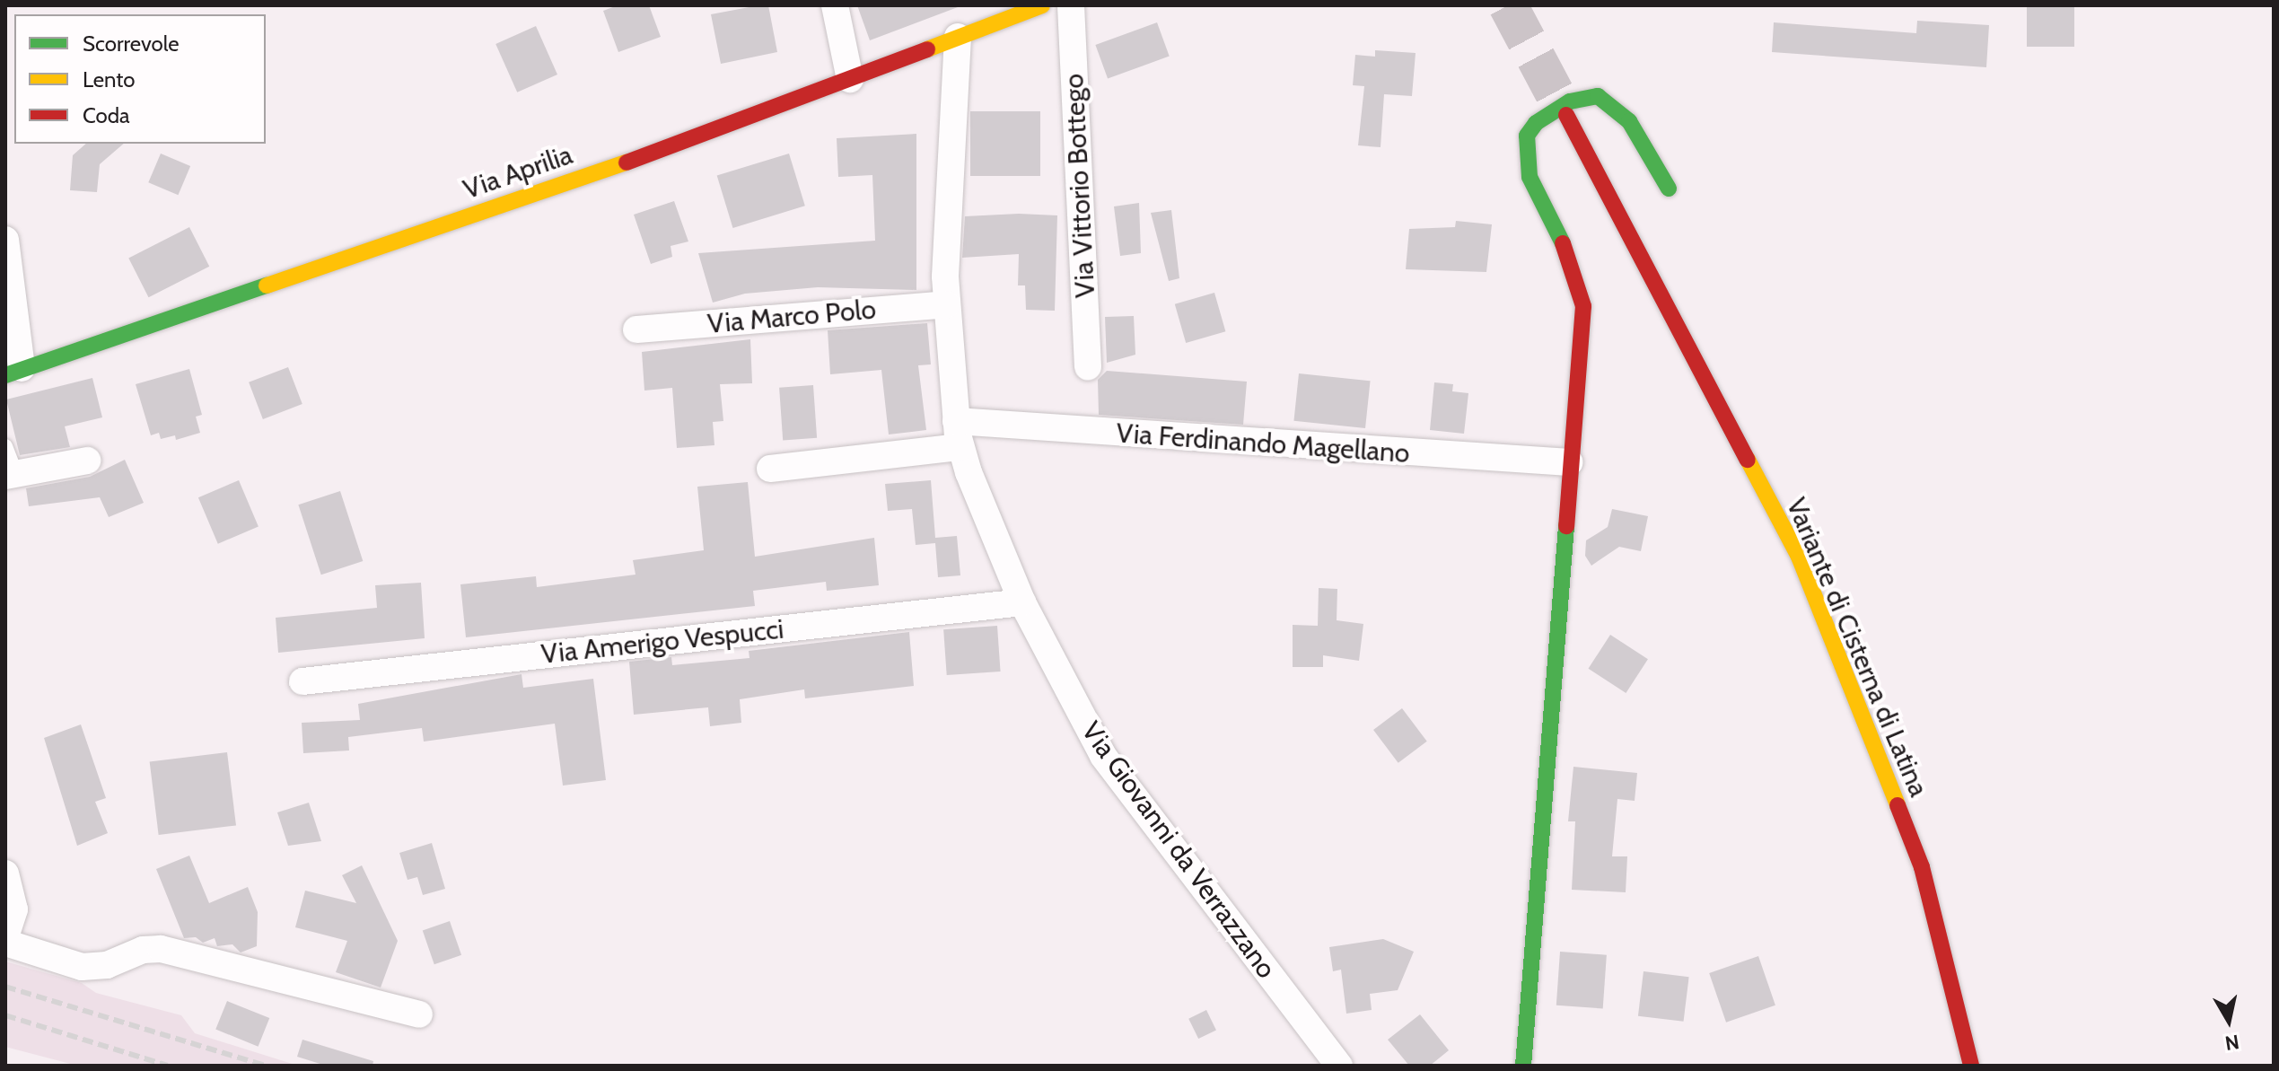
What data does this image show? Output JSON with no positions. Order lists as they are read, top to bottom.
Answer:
{
  "streets": {
    "street": [
      "Via Aprilia",
      "Via Vittorio Bottego",
      "Via Marco Polo",
      "Via Ferdinando Magellano",
      "Via Amerigo Vespucci",
      "Variante di Cisterna di Latina",
      "Via Giovanni da Verrazzano"
    ]
  },
  "crossings": [
    ["Via Aprilia", "Via Giovanni da Verrazzano"],
    ["Via Marco Polo", "Via Giovanni da Verrazzano"],
    ["Via Ferdinando Magellano", "Via Giovanni da Verrazzano"],
    ["Via Amerigo Vespucci", "Via Giovanni da Verrazzano"]
  ],
  "legend": ["Scorrevole", "Lento", "Coda"],
  "north": "bottom"
}
